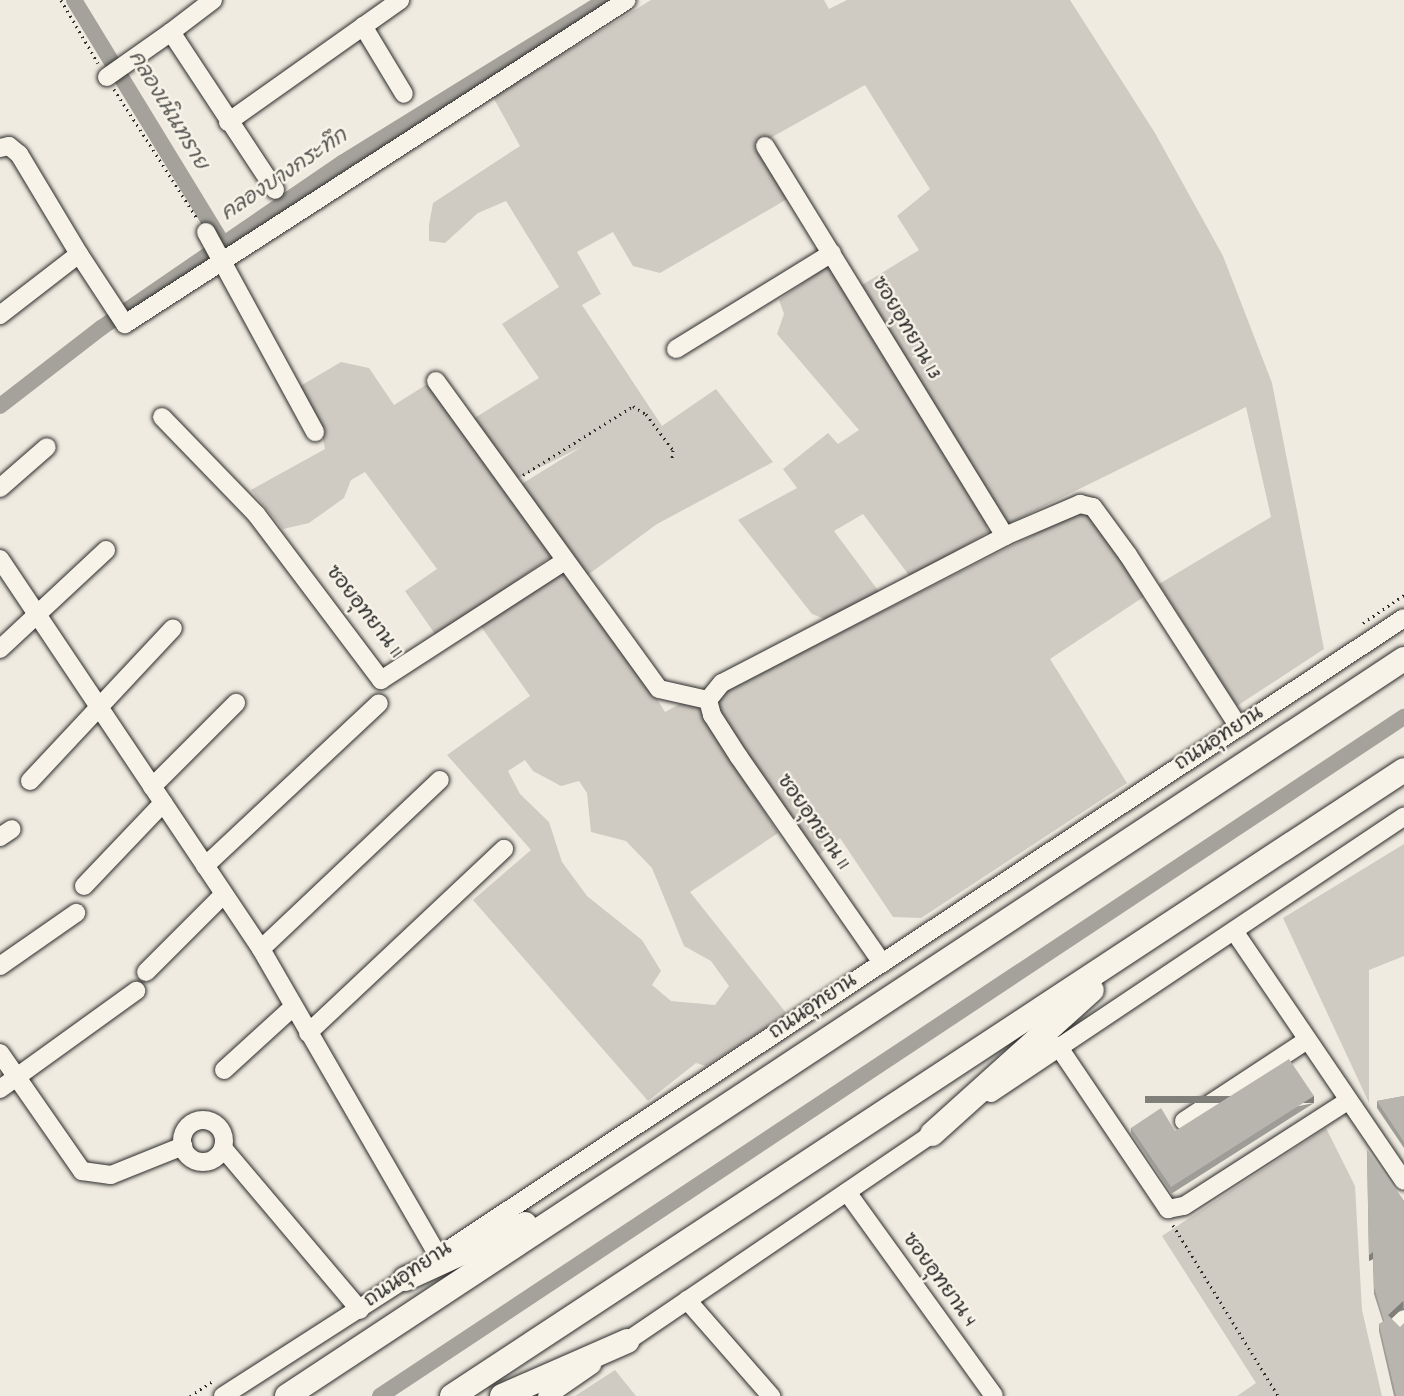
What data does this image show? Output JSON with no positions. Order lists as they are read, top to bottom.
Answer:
{
  "streets": {
    "main road": ["ถนนอุทยาน"],
    "street": ["ซอยอุทยาน 13", "ซอยอุทยาน 11", "ซอยอุทยาน 4"]
  },
  "crossings": [
    ["ซอยอุทยาน 11", "ถนนอุทยาน"]
  ],
  "water": ["คลองเนินทราย", "คลองบางกระทึก"]
}
